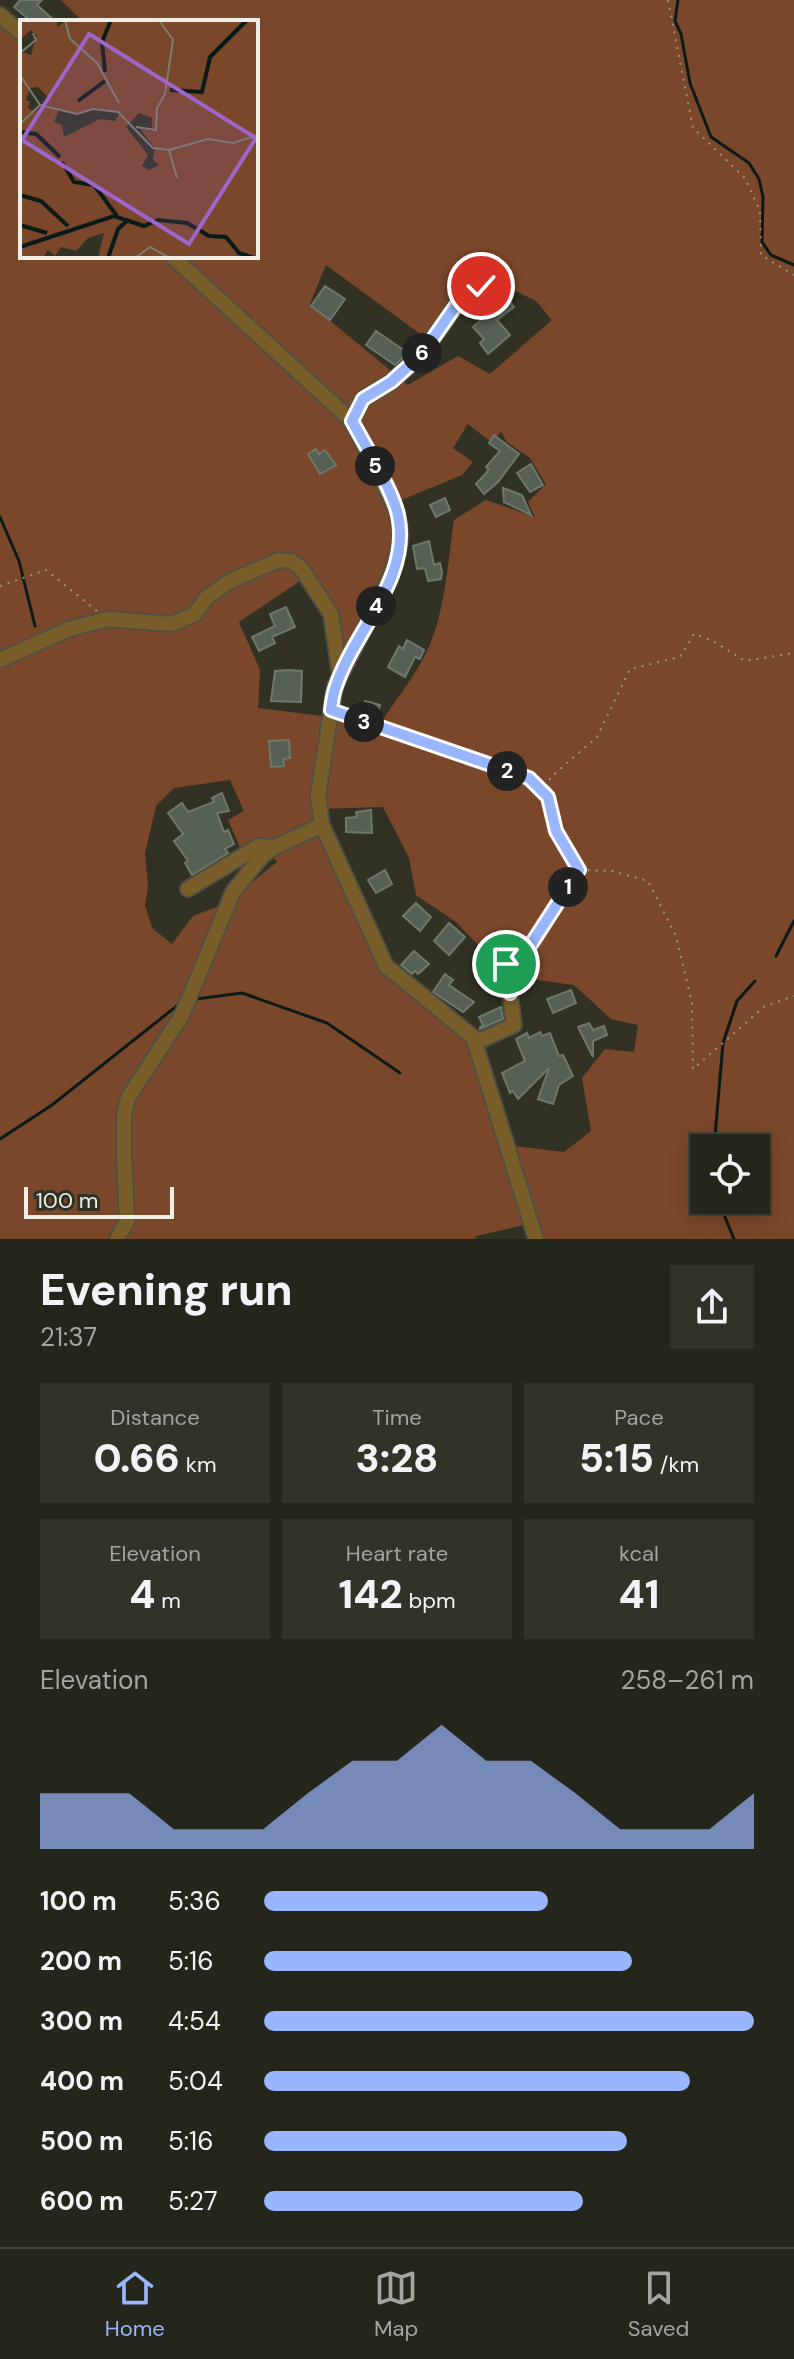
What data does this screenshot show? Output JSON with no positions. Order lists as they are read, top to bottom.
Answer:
{
  "scale_bar": "100 m",
  "page": {
    "pins": [
      "6",
      "5",
      "4",
      "3",
      "2",
      "1"
    ],
    "scale": "100 m",
    "heading": ["Evening run", "21:37"],
    "stats": [
      ["Distance", "0.66 km"],
      ["Time", "3:28"],
      ["Pace", "5:15 /km"],
      ["Elevation", "4 m"],
      ["Heart rate", "142 bpm"],
      ["kcal", "41"]
    ],
    "chart": ["Elevation", "258–261 m"],
    "list": [
      {
        "name": "100 m",
        "note": "5:36"
      },
      {
        "name": "200 m",
        "note": "5:16"
      },
      {
        "name": "300 m",
        "note": "4:54"
      },
      {
        "name": "400 m",
        "note": "5:04"
      },
      {
        "name": "500 m",
        "note": "5:16"
      },
      {
        "name": "600 m",
        "note": "5:27"
      }
    ],
    "tabs": ["Home", "Map", "Saved"]
  }
}
